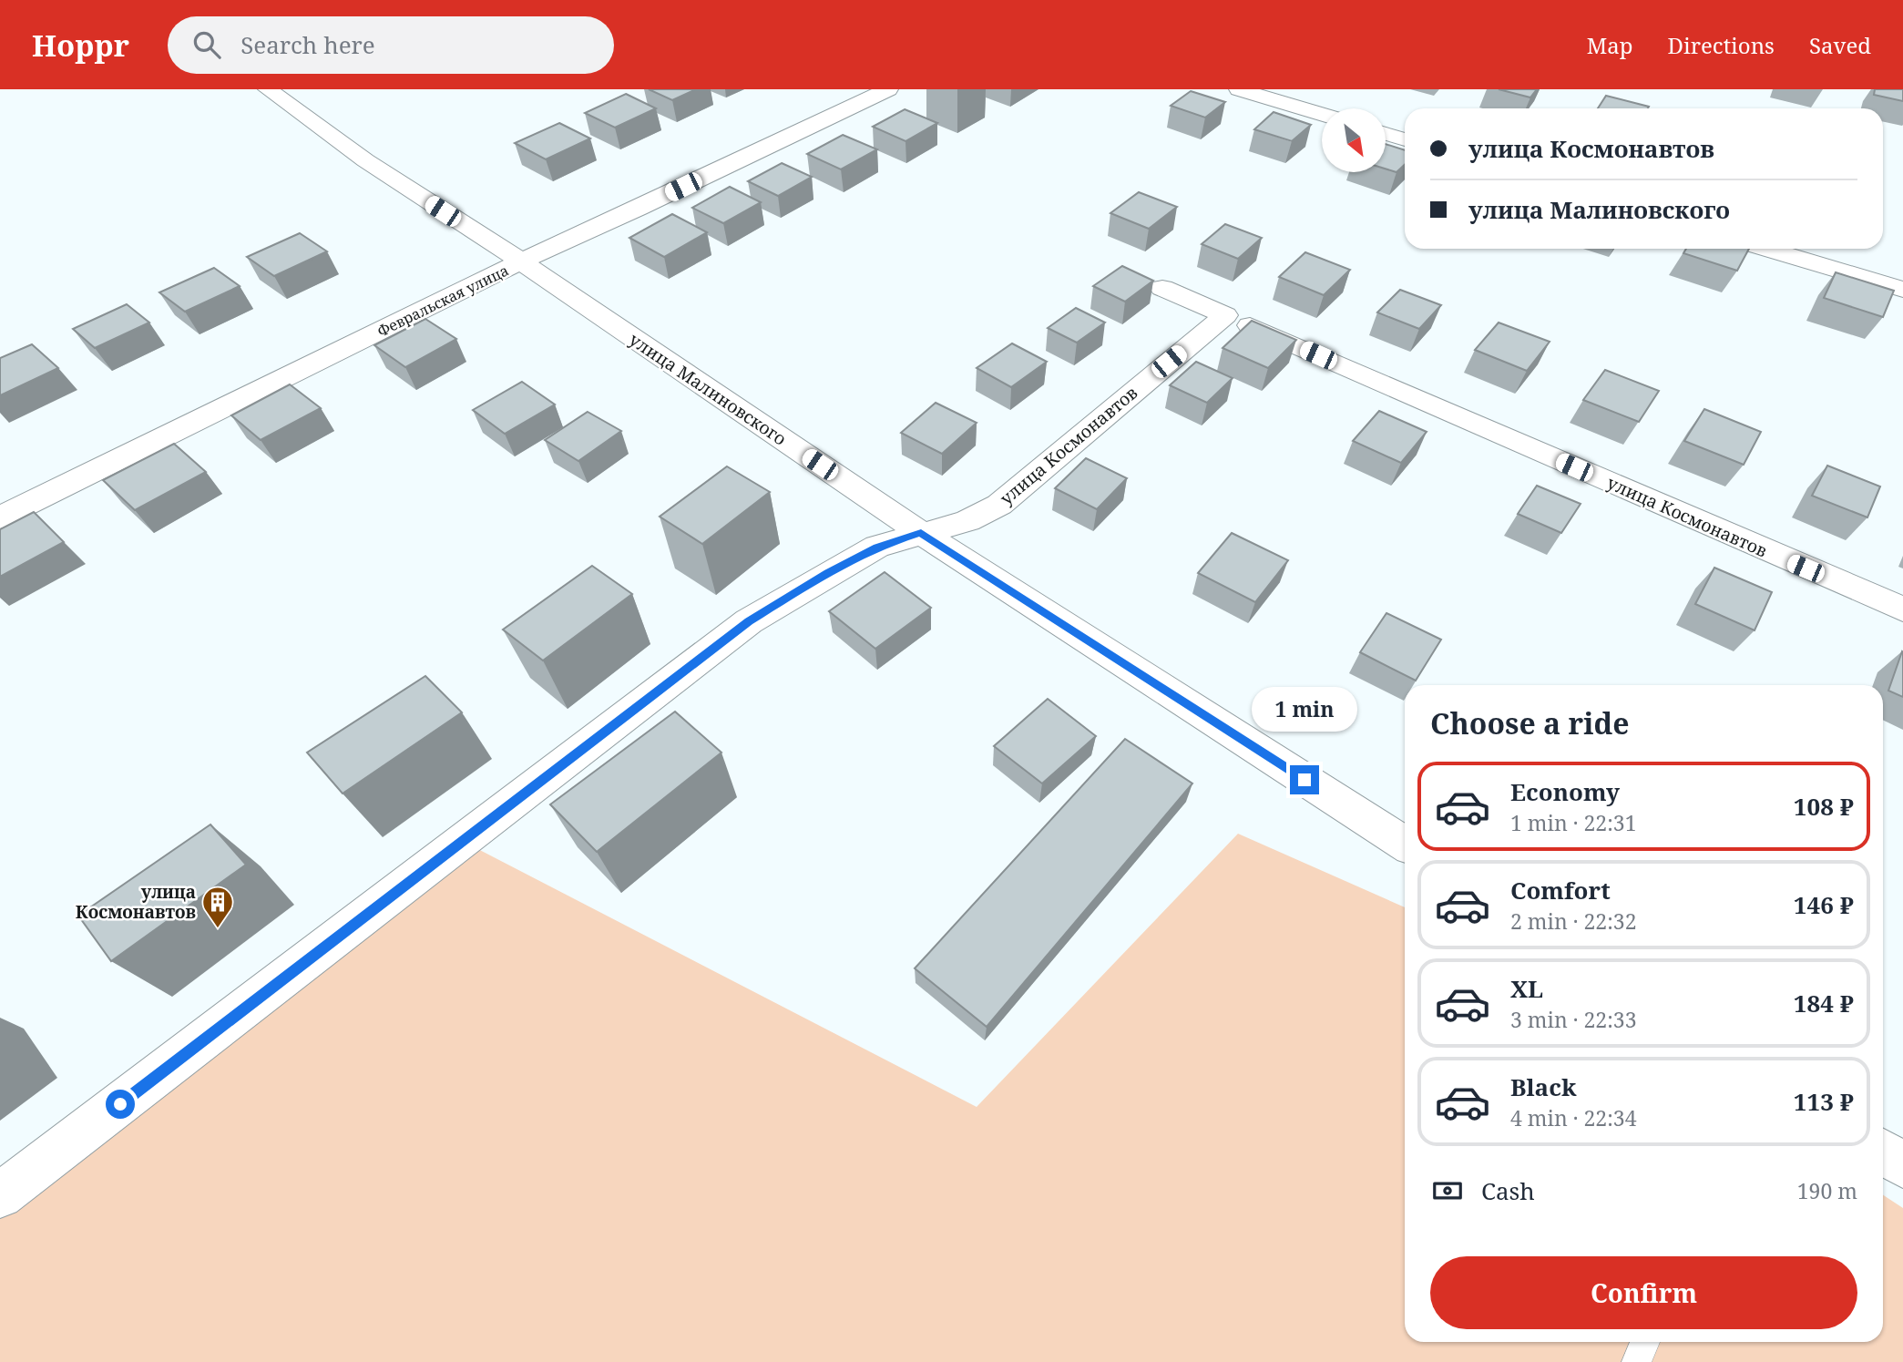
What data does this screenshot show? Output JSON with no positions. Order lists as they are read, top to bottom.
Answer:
{
  "streets": {
    "street": ["Февральская улица", "улица Малиновского", "улица Космонавтов"]
  },
  "crossings": [
    ["Февральская улица", "улица Малиновского"],
    ["улица Малиновского", "улица Космонавтов"]
  ],
  "places": {
    "building": ["улица Космонавтов"]
  },
  "north": "bottom right",
  "page": {
    "header": "Hoppr",
    "search": "Search here",
    "nav": ["Map", "Directions", "Saved"],
    "banner": ["улица Космонавтов", "улица Малиновского"],
    "heading": "Choose a ride",
    "bubble": "1 min",
    "list": [
      {
        "name": "Economy",
        "note": "1 min · 22:31",
        "value": "108 ₽"
      },
      {
        "name": "Comfort",
        "note": "2 min · 22:32",
        "value": "146 ₽"
      },
      {
        "name": "XL",
        "note": "3 min · 22:33",
        "value": "184 ₽"
      },
      {
        "name": "Black",
        "note": "4 min · 22:34",
        "value": "113 ₽"
      }
    ],
    "pay": ["Cash", "190 m"],
    "buttons": "Confirm"
  }
}
